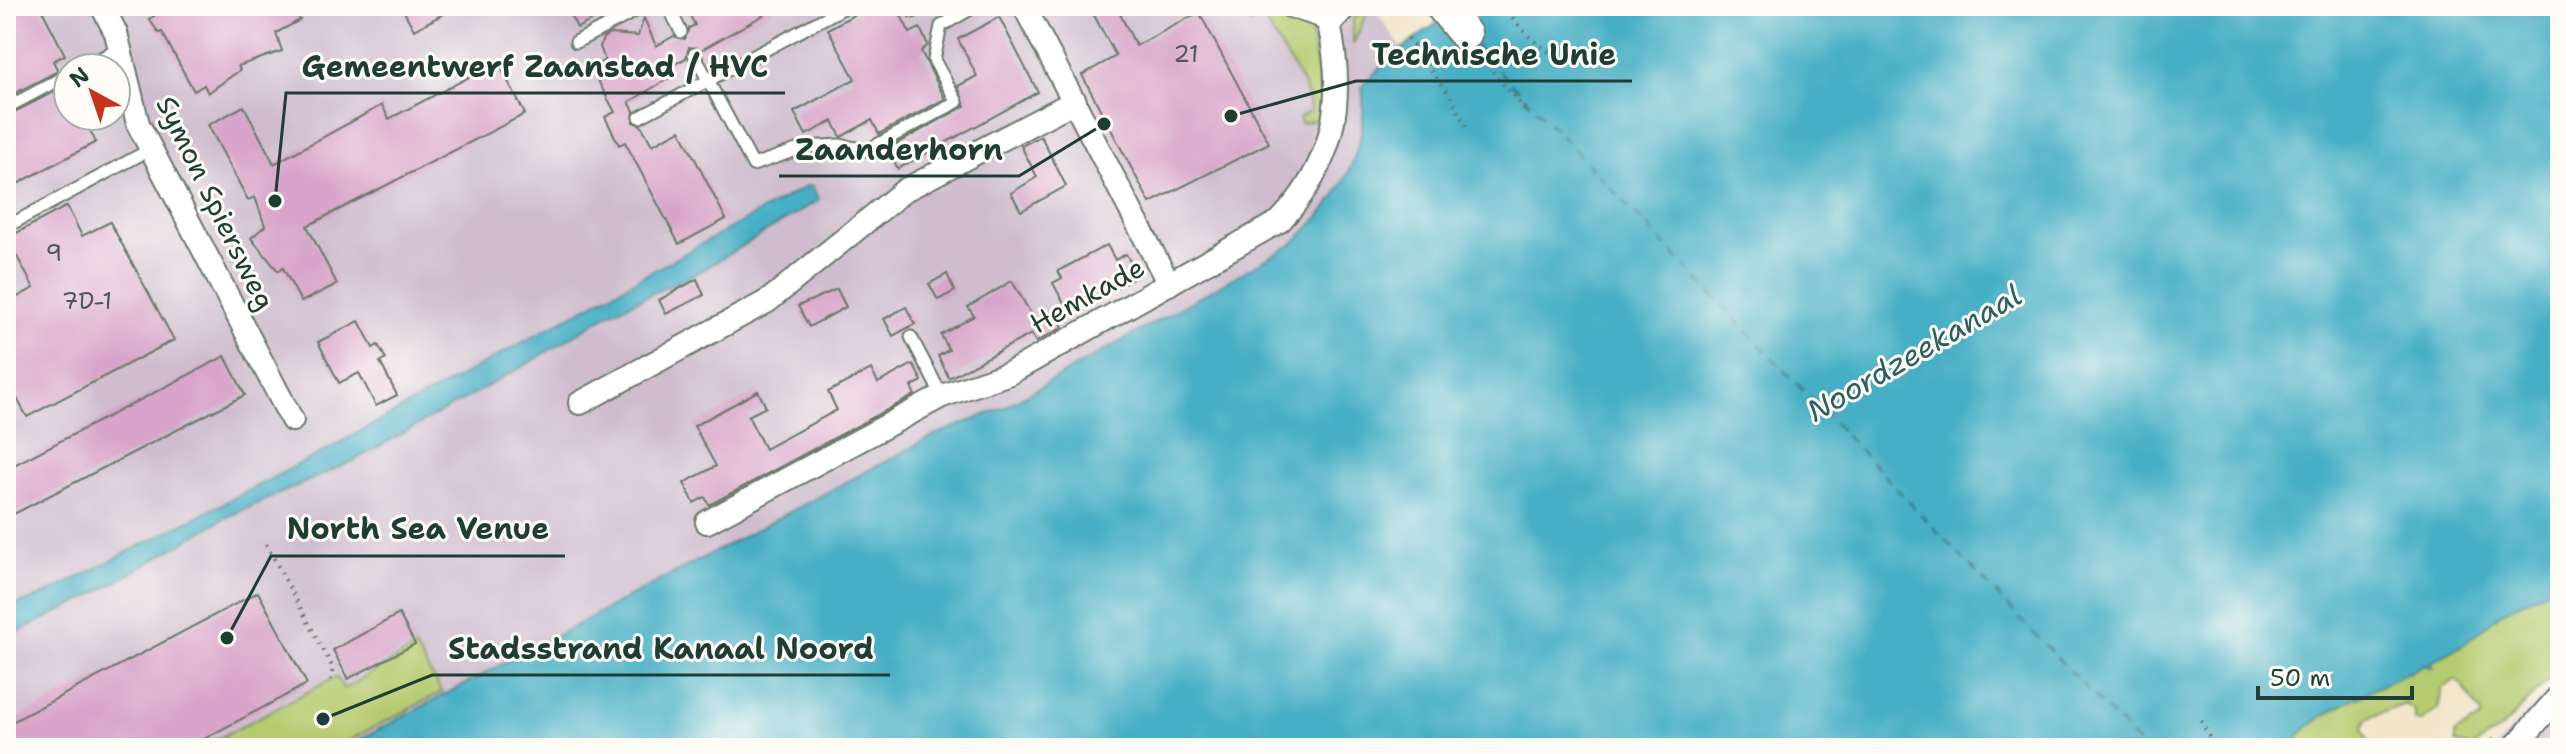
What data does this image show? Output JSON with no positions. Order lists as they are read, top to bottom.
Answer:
{
  "streets": {
    "street": ["Symon Spiersweg", "Hemkade"]
  },
  "water": ["Noordzeekanaal"],
  "places": [
    "Technische Unie",
    "Zaanderhorn",
    "Gemeentwerf Zaanstad / HVC",
    "North Sea Venue",
    "Stadsstrand Kanaal Noord"
  ],
  "house_numbers": ["21", "9", "7D-1"],
  "scale_bar": "50 m",
  "north": "top left"
}
